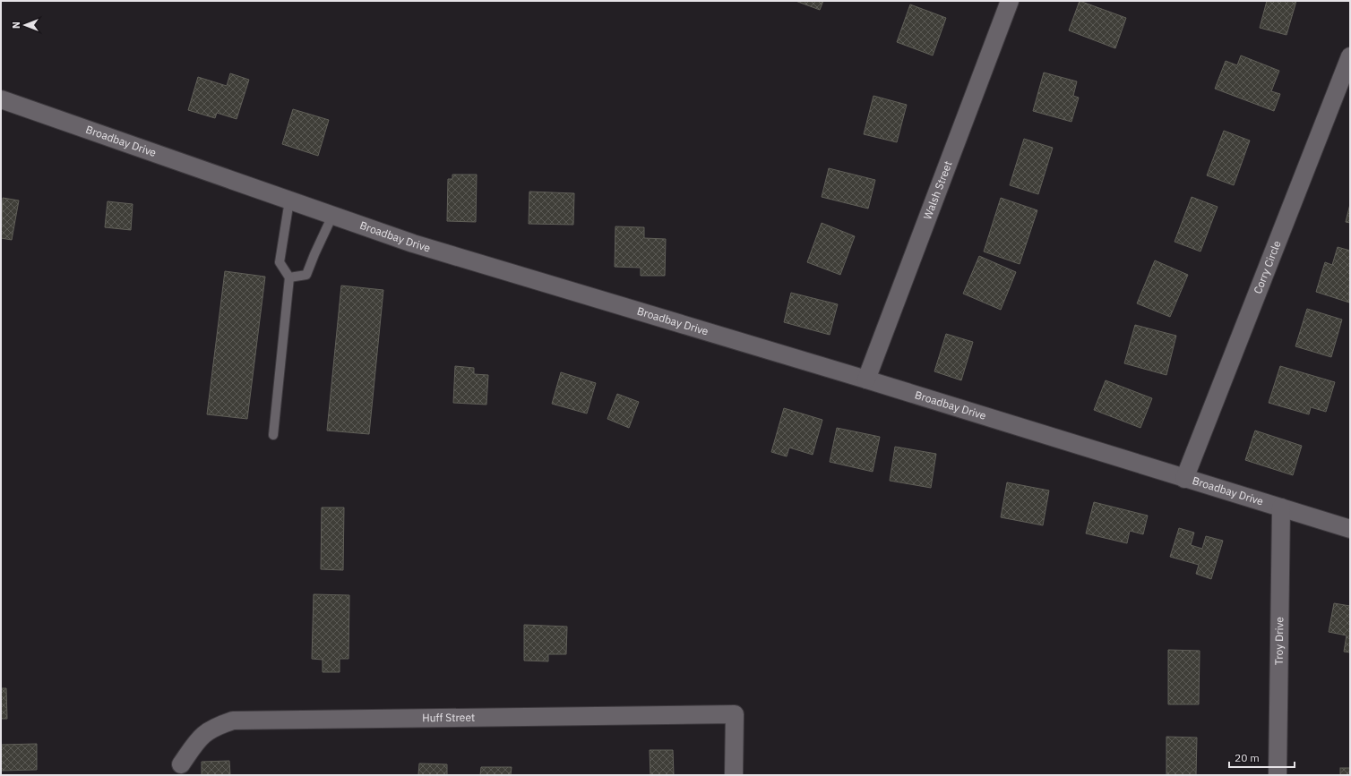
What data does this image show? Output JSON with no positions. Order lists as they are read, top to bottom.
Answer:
{
  "streets": {
    "street": [
      "Broadbay Drive",
      "Walsh Street",
      "Corry Circle",
      "Troy Drive",
      "Huff Street"
    ]
  },
  "crossings": [
    ["Broadbay Drive", "Walsh Street"],
    ["Broadbay Drive", "Corry Circle"],
    ["Broadbay Drive", "Troy Drive"]
  ],
  "scale_bar": "20 m",
  "north": "left"
}
